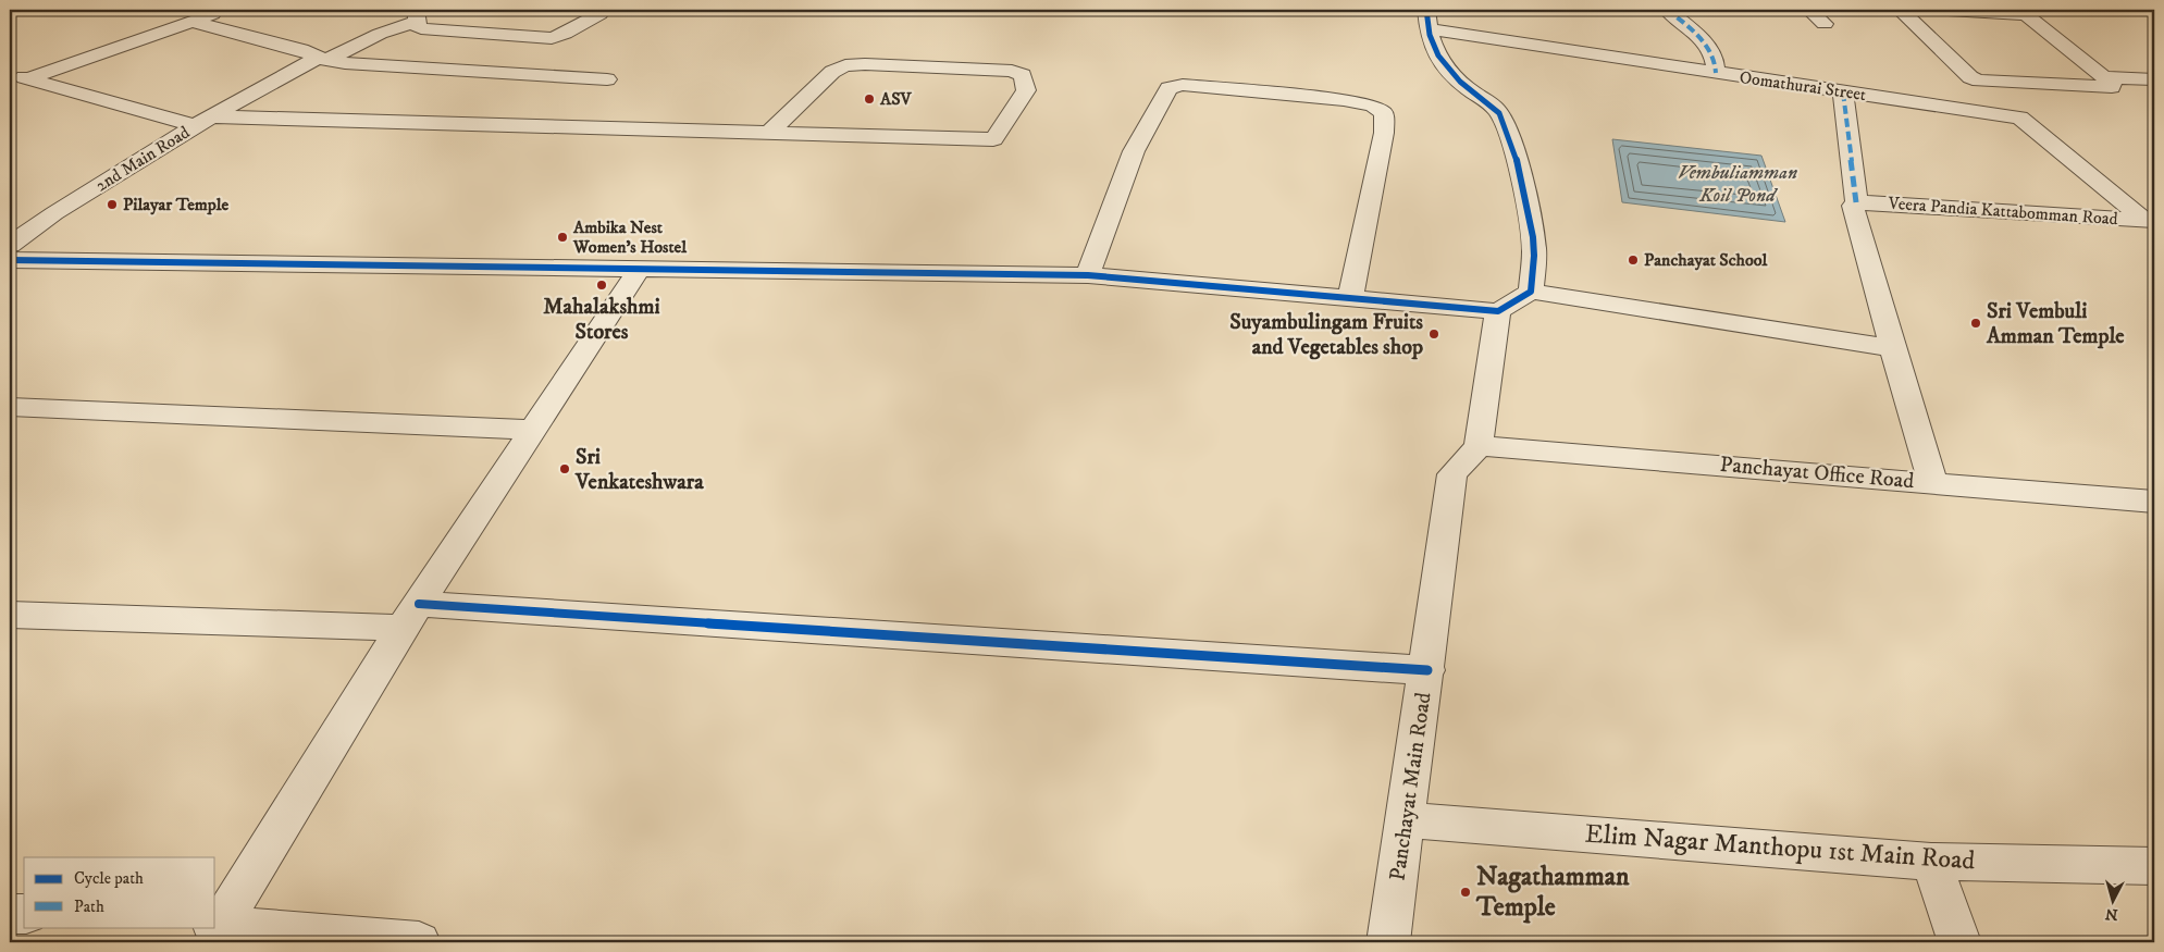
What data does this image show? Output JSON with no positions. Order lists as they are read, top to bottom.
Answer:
{
  "streets": {
    "street": [
      "Oomathurai Street",
      "2nd Main Road",
      "Veera Pandia Kattabomman Road",
      "Panchayat Office Road",
      "Panchayat Main Road",
      "Elim Nagar Manthopu 1st Main Road"
    ]
  },
  "crossings": [
    ["Oomathurai Street", "Veera Pandia Kattabomman Road"],
    ["Panchayat Office Road", "Panchayat Main Road"],
    ["Panchayat Main Road", "Elim Nagar Manthopu 1st Main Road"]
  ],
  "water": ["Vembuliamman Koil Pond"],
  "places": [
    "ASV",
    "Pilayar Temple",
    "Ambika Nest Women's Hostel",
    "Panchayat School",
    "Mahalakshmi Stores",
    "Sri Vembuli Amman Temple",
    "Suyambulingam Fruits and Vegetables shop",
    "Sri Venkateshwara",
    "Nagathamman Temple"
  ],
  "legend": ["Cycle path", "Path"],
  "north": "bottom"
}
